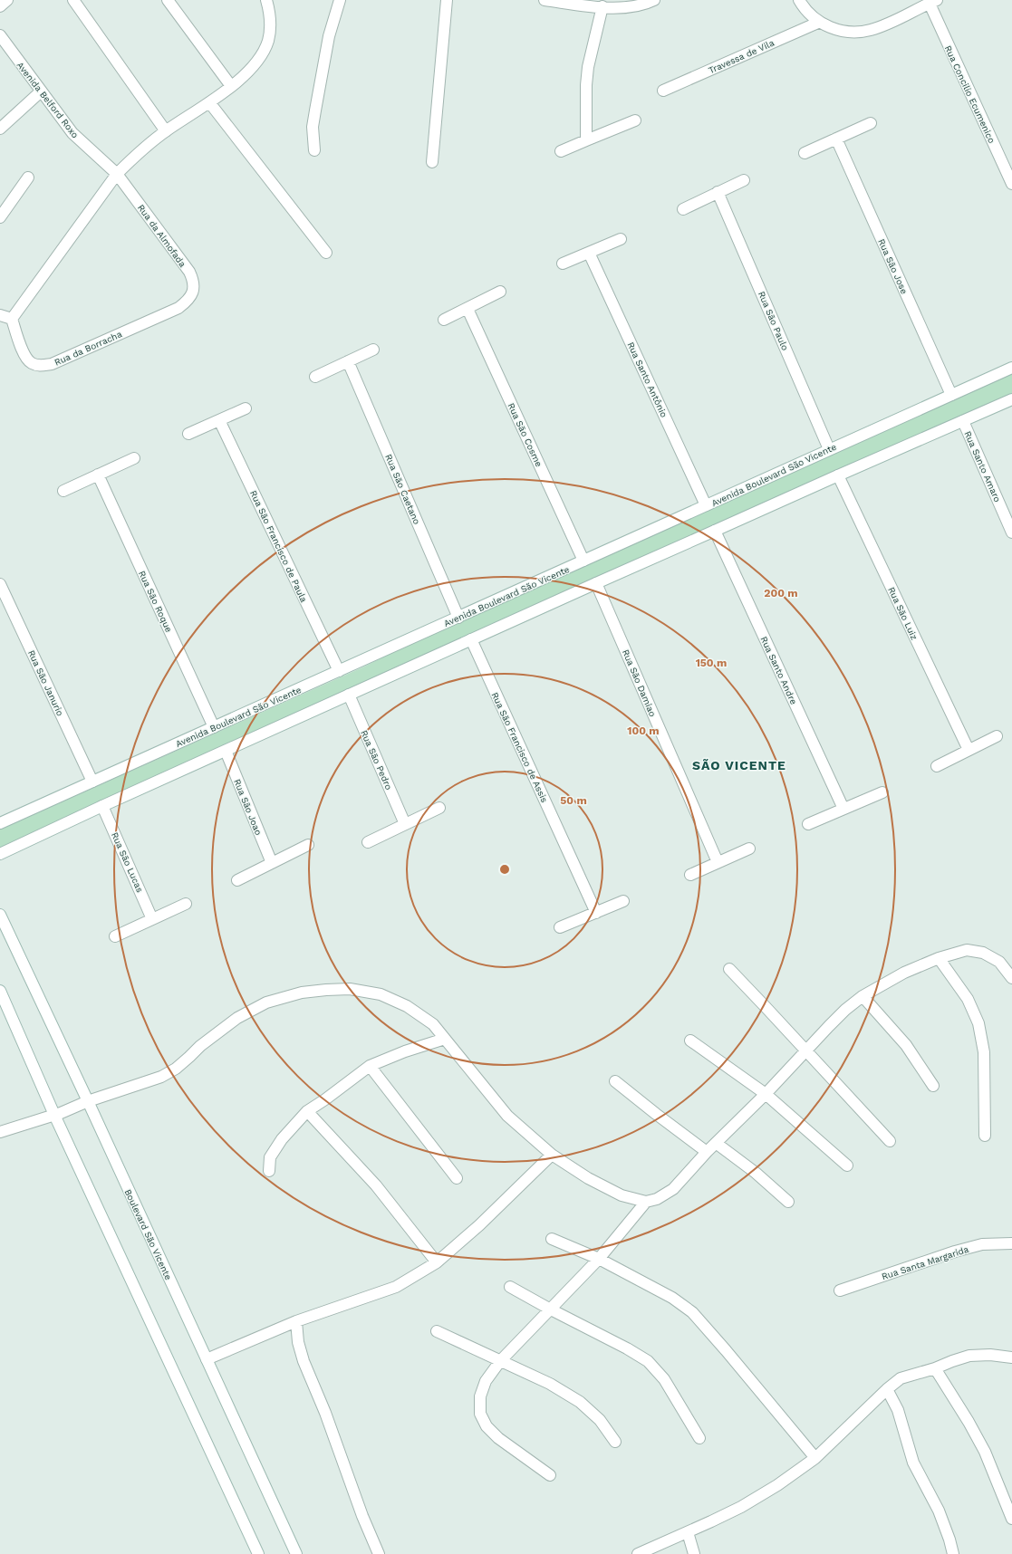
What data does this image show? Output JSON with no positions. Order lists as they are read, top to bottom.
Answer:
{
  "streets": {
    "street": [
      "Travessa de Vila",
      "Rua Concilio Ecumenico",
      "Avenida Belford Roxo",
      "Rua da Almofada",
      "Rua Sāo Jose",
      "Rua Sāo Paulo",
      "Rua da Borracha",
      "Rua Santo Antônio",
      "Rua Sāo Cosme",
      "Rua Santo Amaro",
      "Avenida Boulevard São Vicente",
      "Rua Sāo Caetano",
      "Rua Sāo Francisco de Paula",
      "Rua Sāo Roque",
      "Rua Sāo Luiz",
      "Rua Santo Andre",
      "Rua Sāo Janurio",
      "Rua Sāo Damiao",
      "Rua Sāo Francisco de Assis",
      "Rua Sāo Pedro",
      "Rua Sāo Joao",
      "Rua Sāo Lucas",
      "Boulevard São Vicente",
      "Rua Santa Margarida"
    ]
  },
  "crossings": [
    ["Avenida Belford Roxo", "Rua da Almofada"],
    ["Rua da Almofada", "Rua da Borracha"],
    ["Rua Sāo Jose", "Avenida Boulevard São Vicente"],
    ["Rua Sāo Paulo", "Avenida Boulevard São Vicente"],
    ["Rua Santo Antônio", "Avenida Boulevard São Vicente"],
    ["Rua Sāo Cosme", "Avenida Boulevard São Vicente"],
    ["Avenida Boulevard São Vicente", "Rua Sāo Caetano"],
    ["Avenida Boulevard São Vicente", "Rua Sāo Francisco de Paula"],
    ["Avenida Boulevard São Vicente", "Rua Sāo Roque"],
    ["Avenida Boulevard São Vicente", "Rua Sāo Janurio"]
  ],
  "districts": ["SÃO VICENTE"],
  "rings": [
    "200 m",
    "150 m",
    "100 m",
    "50 m"
  ]
}
